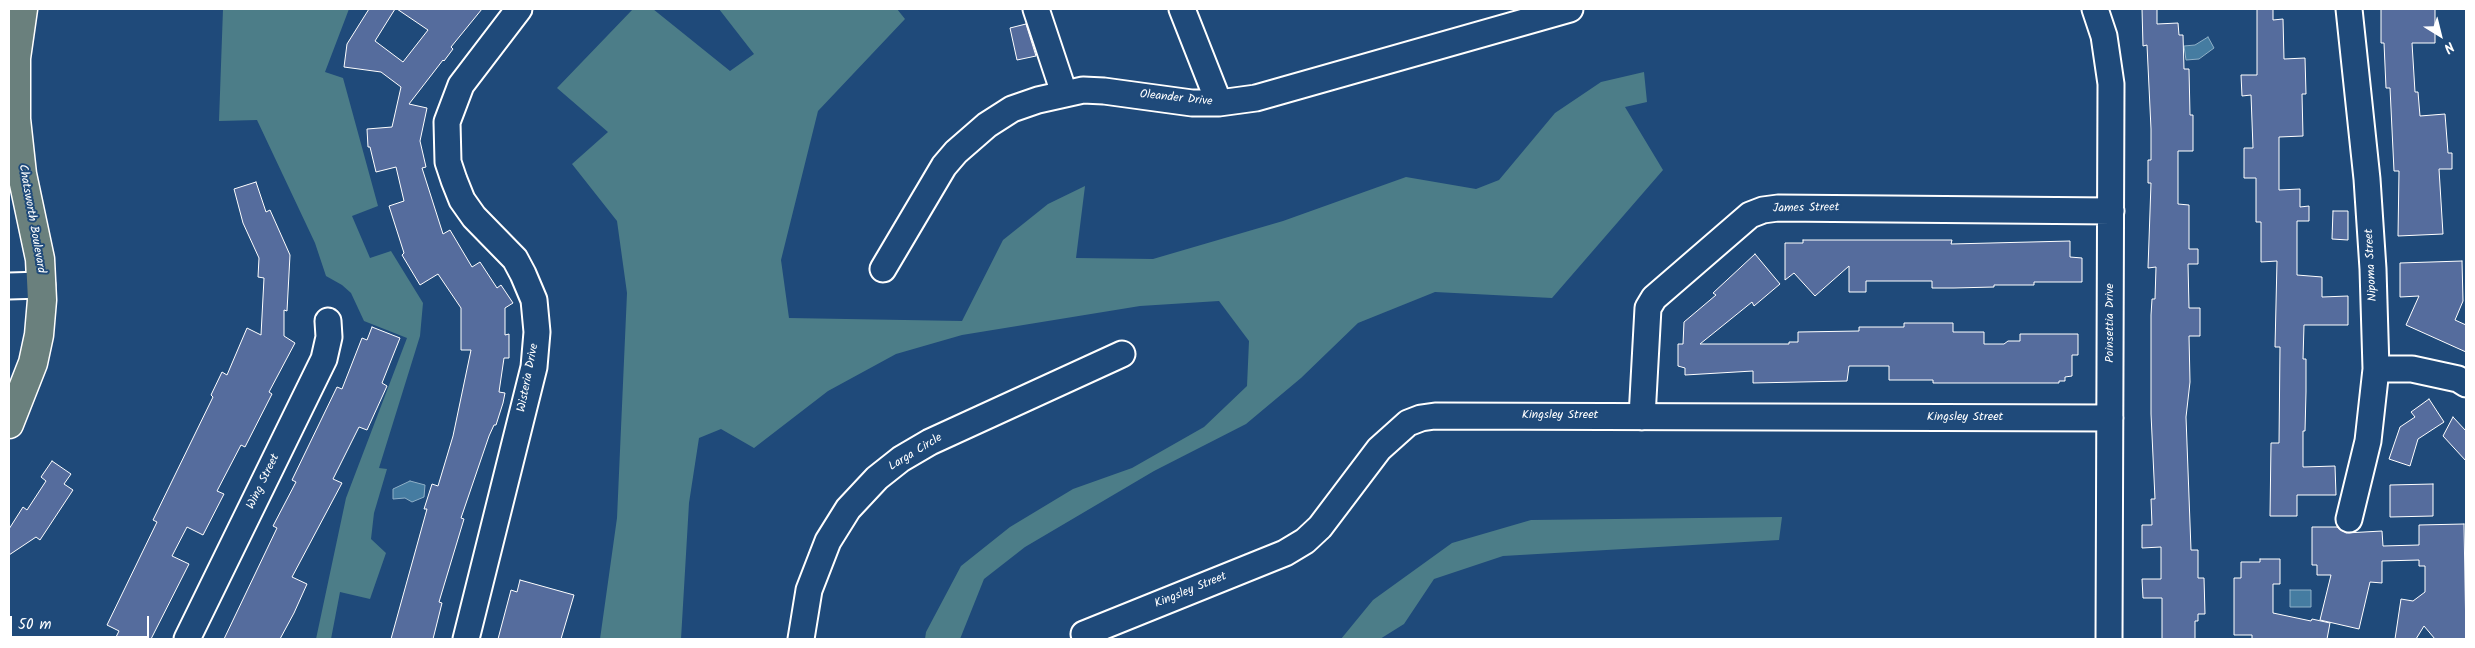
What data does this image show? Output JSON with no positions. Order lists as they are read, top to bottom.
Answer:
{
  "streets": {
    "main road": ["Chatsworth Boulevard"],
    "street": [
      "Oleander Drive",
      "James Street",
      "Nipoma Street",
      "Poinsettia Drive",
      "Wisteria Drive",
      "Kingsley Street",
      "Larga Circle",
      "Wing Street"
    ]
  },
  "crossings": [
    ["James Street", "Poinsettia Drive"],
    ["James Street", "Kingsley Street"],
    ["Poinsettia Drive", "Kingsley Street"]
  ],
  "scale_bar": "50 m",
  "north": "bottom right"
}
